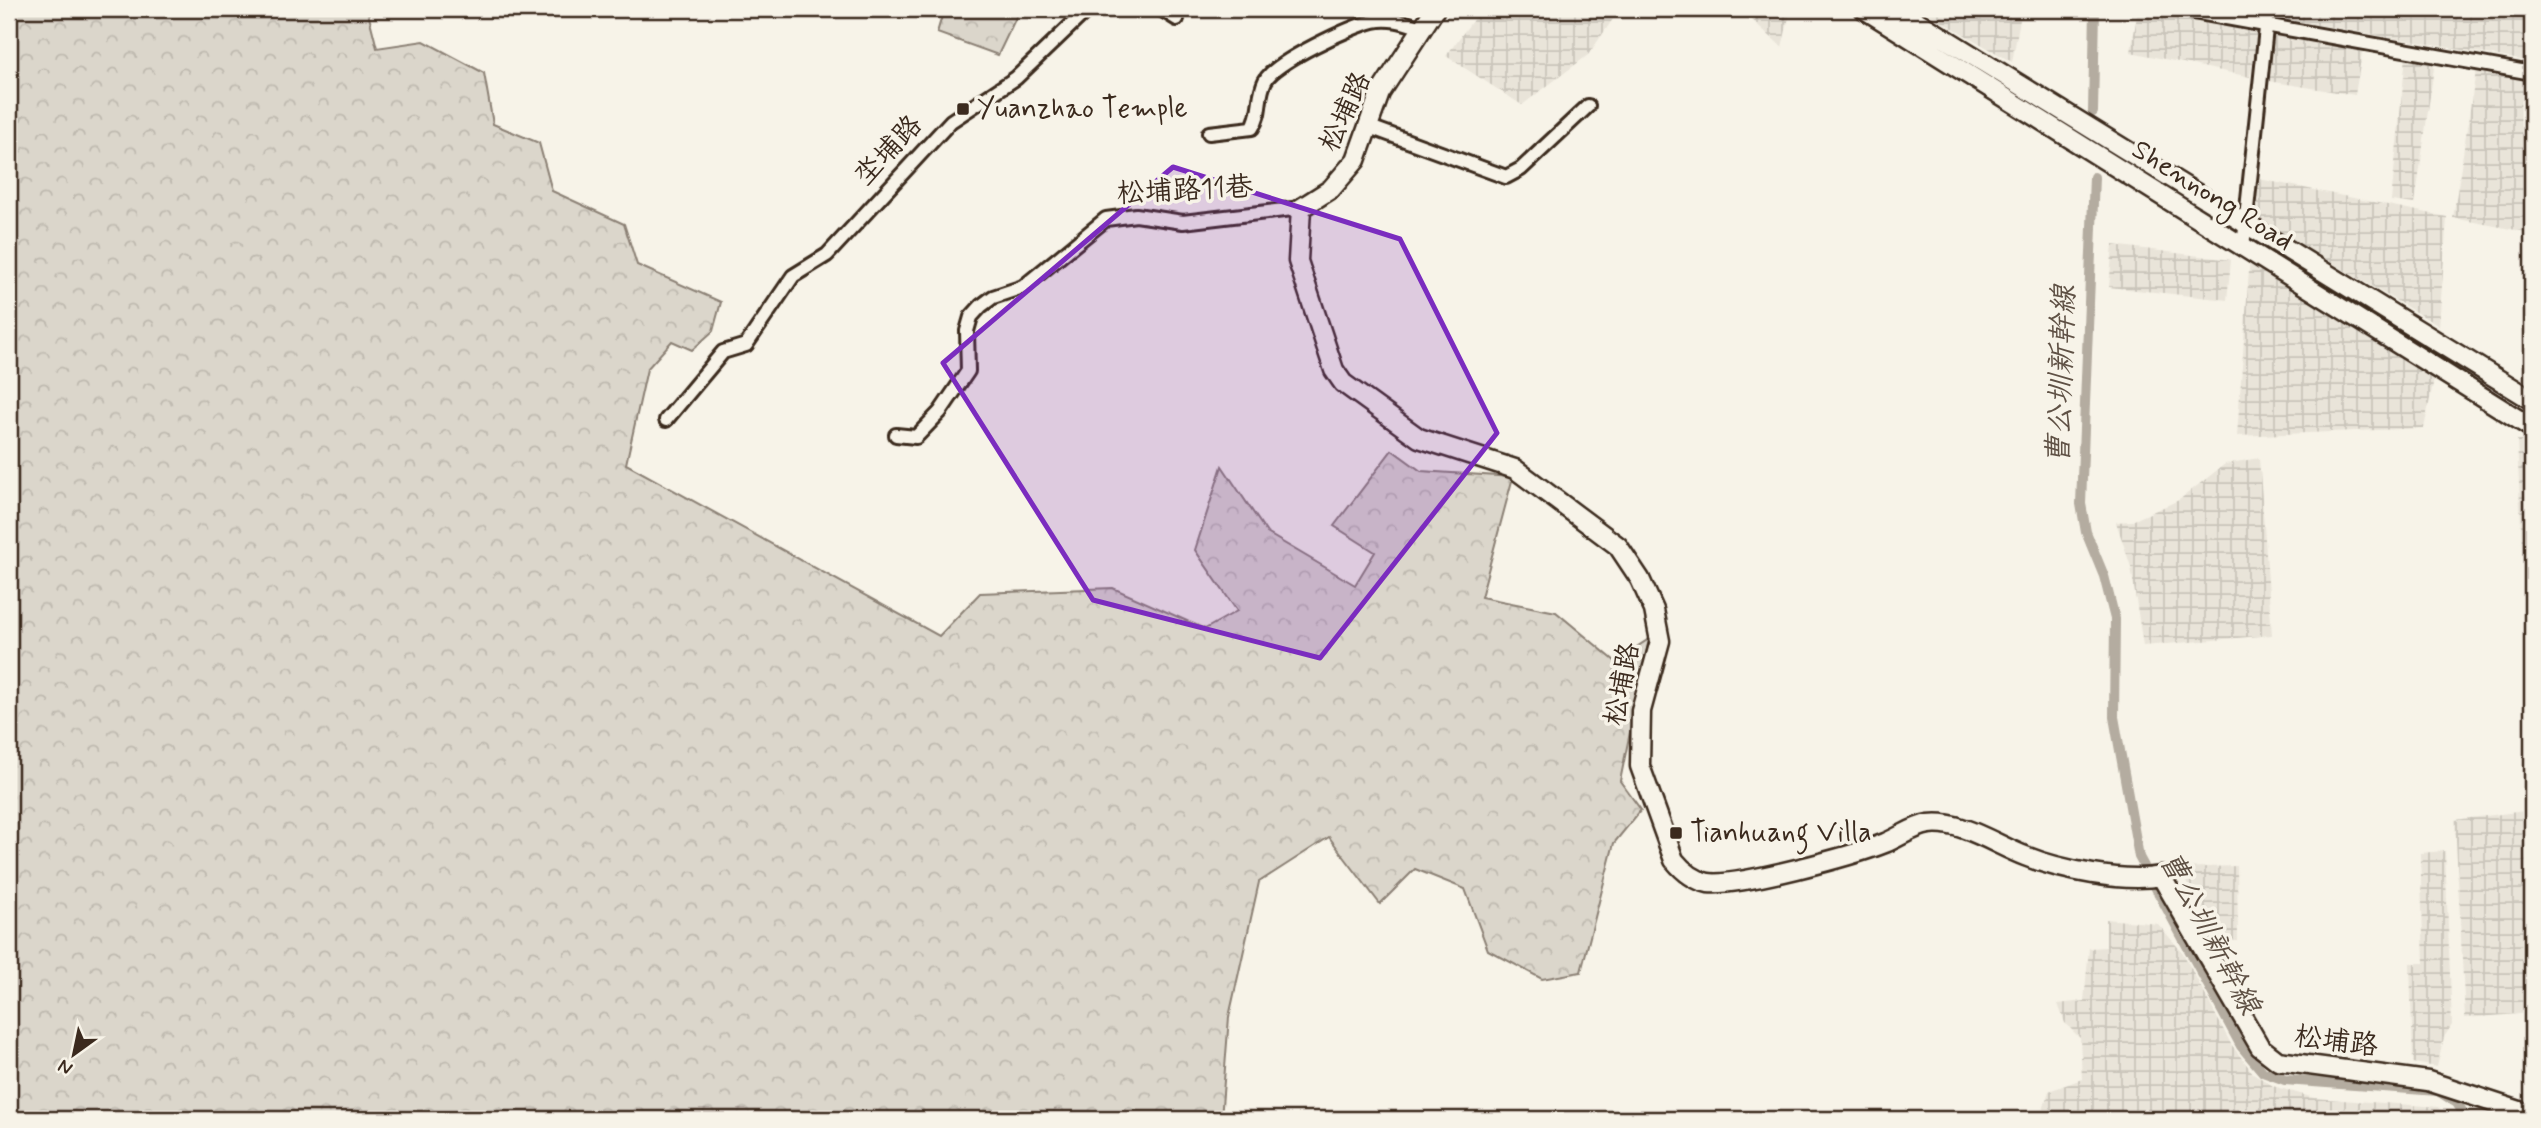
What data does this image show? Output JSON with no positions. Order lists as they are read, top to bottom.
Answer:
{
  "streets": {
    "street": [
      "松埔路",
      "坔埔路",
      "松埔路11巷",
      "Shennong Road"
    ]
  },
  "crossings": [
    ["松埔路", "松埔路11巷"]
  ],
  "water": ["曹公圳新幹線"],
  "places": {
    "transit": ["Yuanzhao Temple", "Tianhuang Villa"]
  },
  "north": "bottom left"
}
